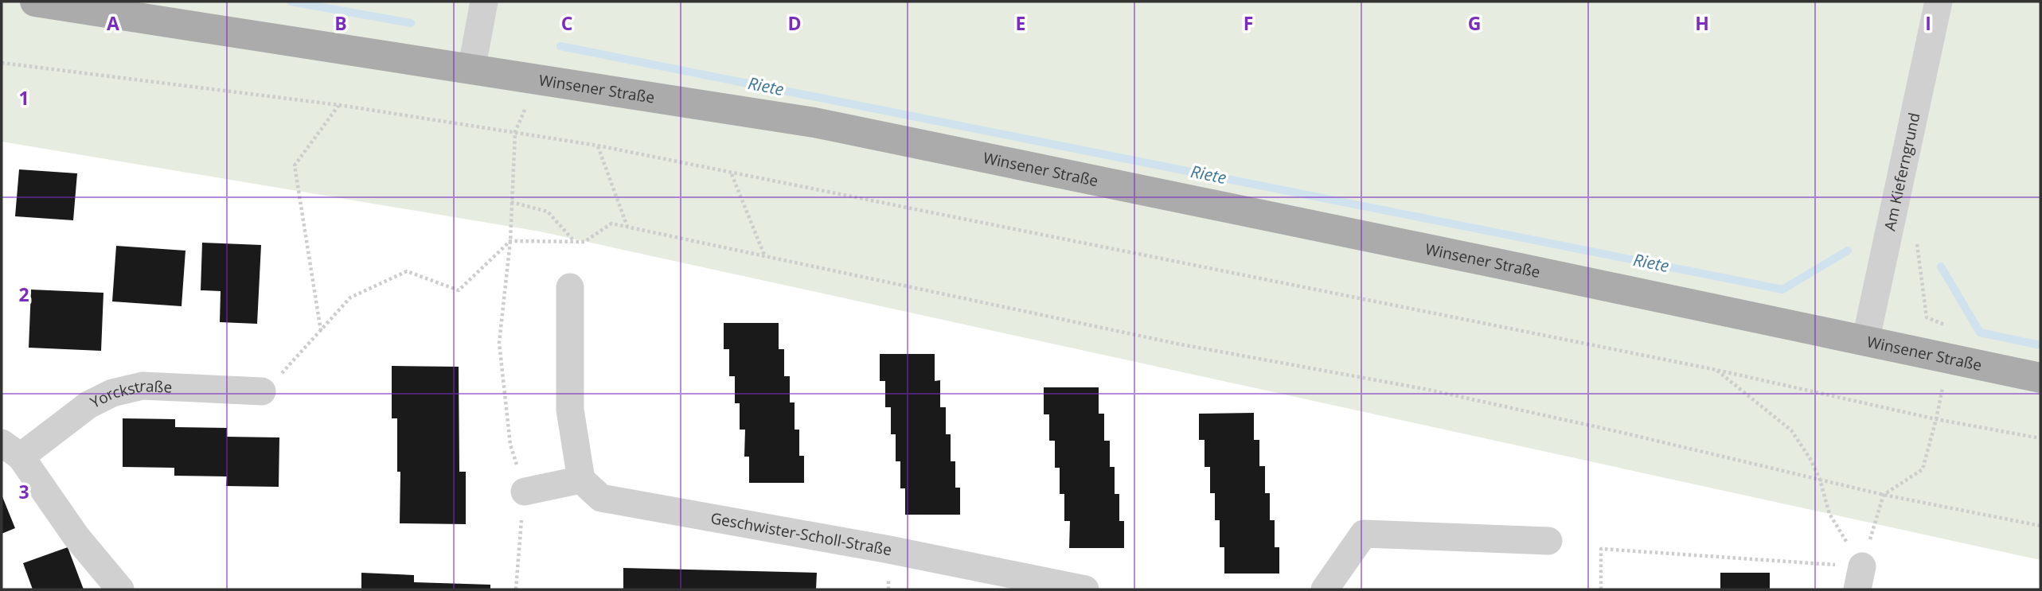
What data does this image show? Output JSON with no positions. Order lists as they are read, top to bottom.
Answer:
{
  "streets": {
    "main road": ["Winsener Straße"],
    "street": ["Am Kieferngrund", "Yorckstraße", "Geschwister-Scholl-Straße"]
  },
  "crossings": [
    ["Winsener Straße", "Am Kieferngrund"]
  ],
  "water": ["Riete"],
  "grid": {
    "columns": [
      "A",
      "B",
      "C",
      "D",
      "E",
      "F",
      "G",
      "H",
      "I"
    ],
    "rows": ["1", "2", "3"]
  }
}
